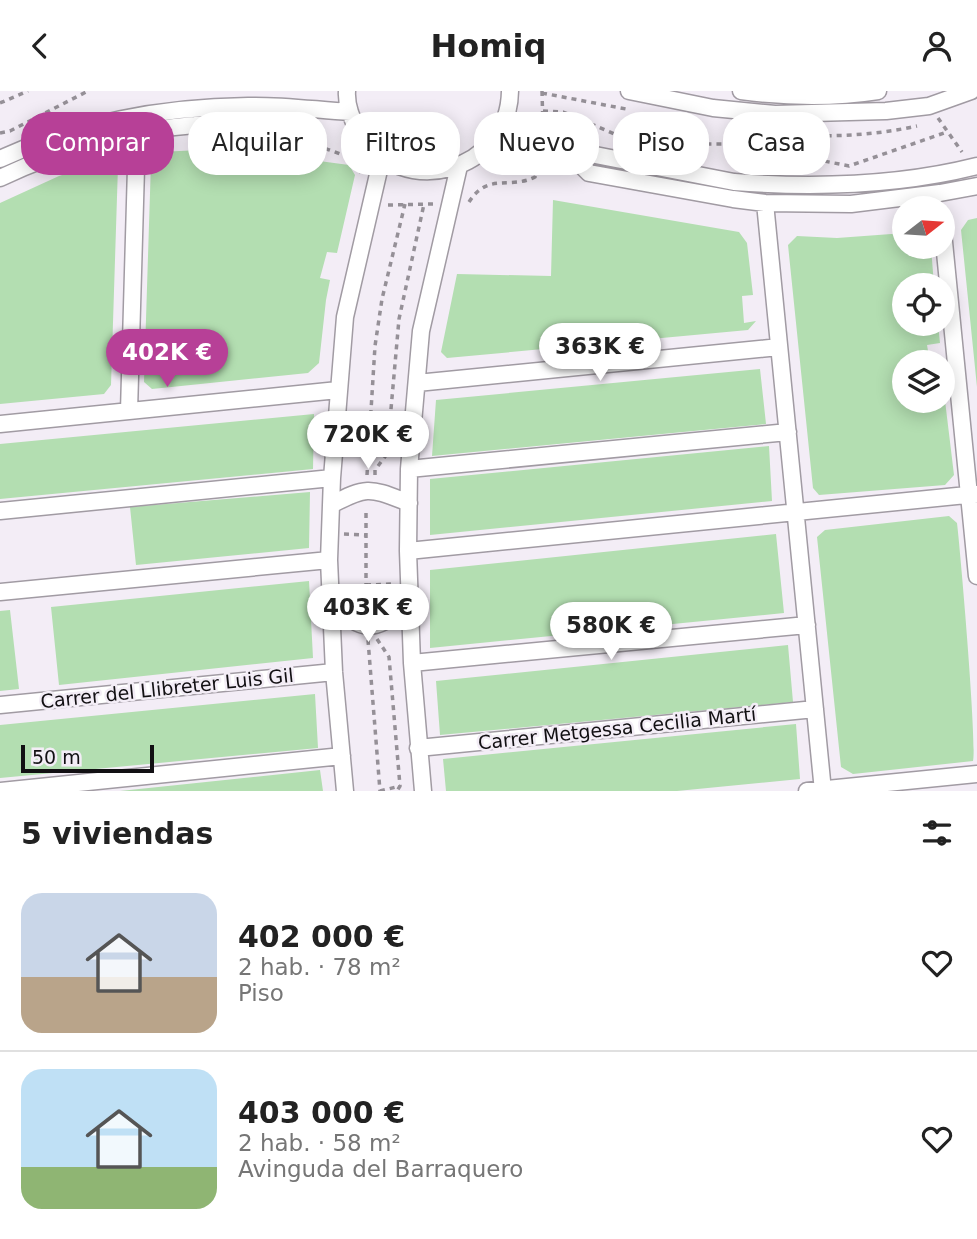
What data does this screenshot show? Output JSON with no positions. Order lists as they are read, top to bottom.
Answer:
{
  "streets": {
    "street": ["Carrer del Llibreter Luis Gil", "Carrer Metgessa Cecilia Martí"]
  },
  "scale_bar": "50 m",
  "north": "right",
  "page": {
    "header": "Homiq",
    "chip": [
      "Comprar",
      "Alquilar",
      "Filtros",
      "Nuevo",
      "Piso",
      "Casa"
    ],
    "price": [
      "363K €",
      "402K €",
      "720K €",
      "403K €",
      "580K €"
    ],
    "scale": "50 m",
    "heading": "5 viviendas",
    "list": [
      {
        "name": "402 000 €",
        "note": "2 hab. · 78 m² · Piso"
      },
      {
        "name": "403 000 €",
        "note": "2 hab. · 58 m² · Avinguda del Barraquero"
      }
    ]
  }
}
